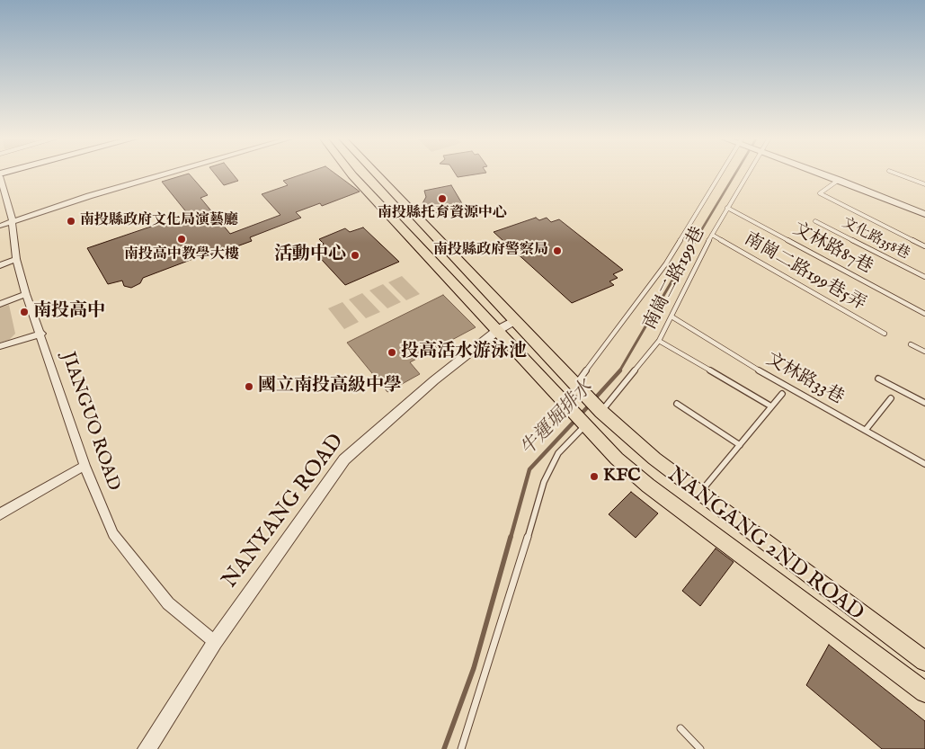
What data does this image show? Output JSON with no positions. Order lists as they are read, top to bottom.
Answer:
{
  "streets": {
    "main road": ["NANGANG 2ND ROAD"],
    "street": ["JIANGUO ROAD", "NANYANG ROAD"],
    "lane": [
      "文化路358巷",
      "文林路87巷",
      "南崗二路199巷5弄",
      "南崗二路199巷",
      "文林路33巷"
    ]
  },
  "crossings": [
    ["文林路87巷", "南崗二路199巷"],
    ["南崗二路199巷5弄", "南崗二路199巷"],
    ["南崗二路199巷", "文林路33巷"],
    ["南崗二路199巷", "NANGANG 2ND ROAD"],
    ["JIANGUO ROAD", "NANYANG ROAD"],
    ["NANYANG ROAD", "NANGANG 2ND ROAD"]
  ],
  "water": ["牛運堀排水"],
  "places": [
    "南投縣托育資源中心",
    "南投縣政府文化局演藝廳",
    "南投高中教學大樓",
    "南投縣政府警察局",
    "活動中心",
    "南投高中",
    "投高活水游泳池",
    "國立南投高級中學",
    "KFC"
  ]
}
